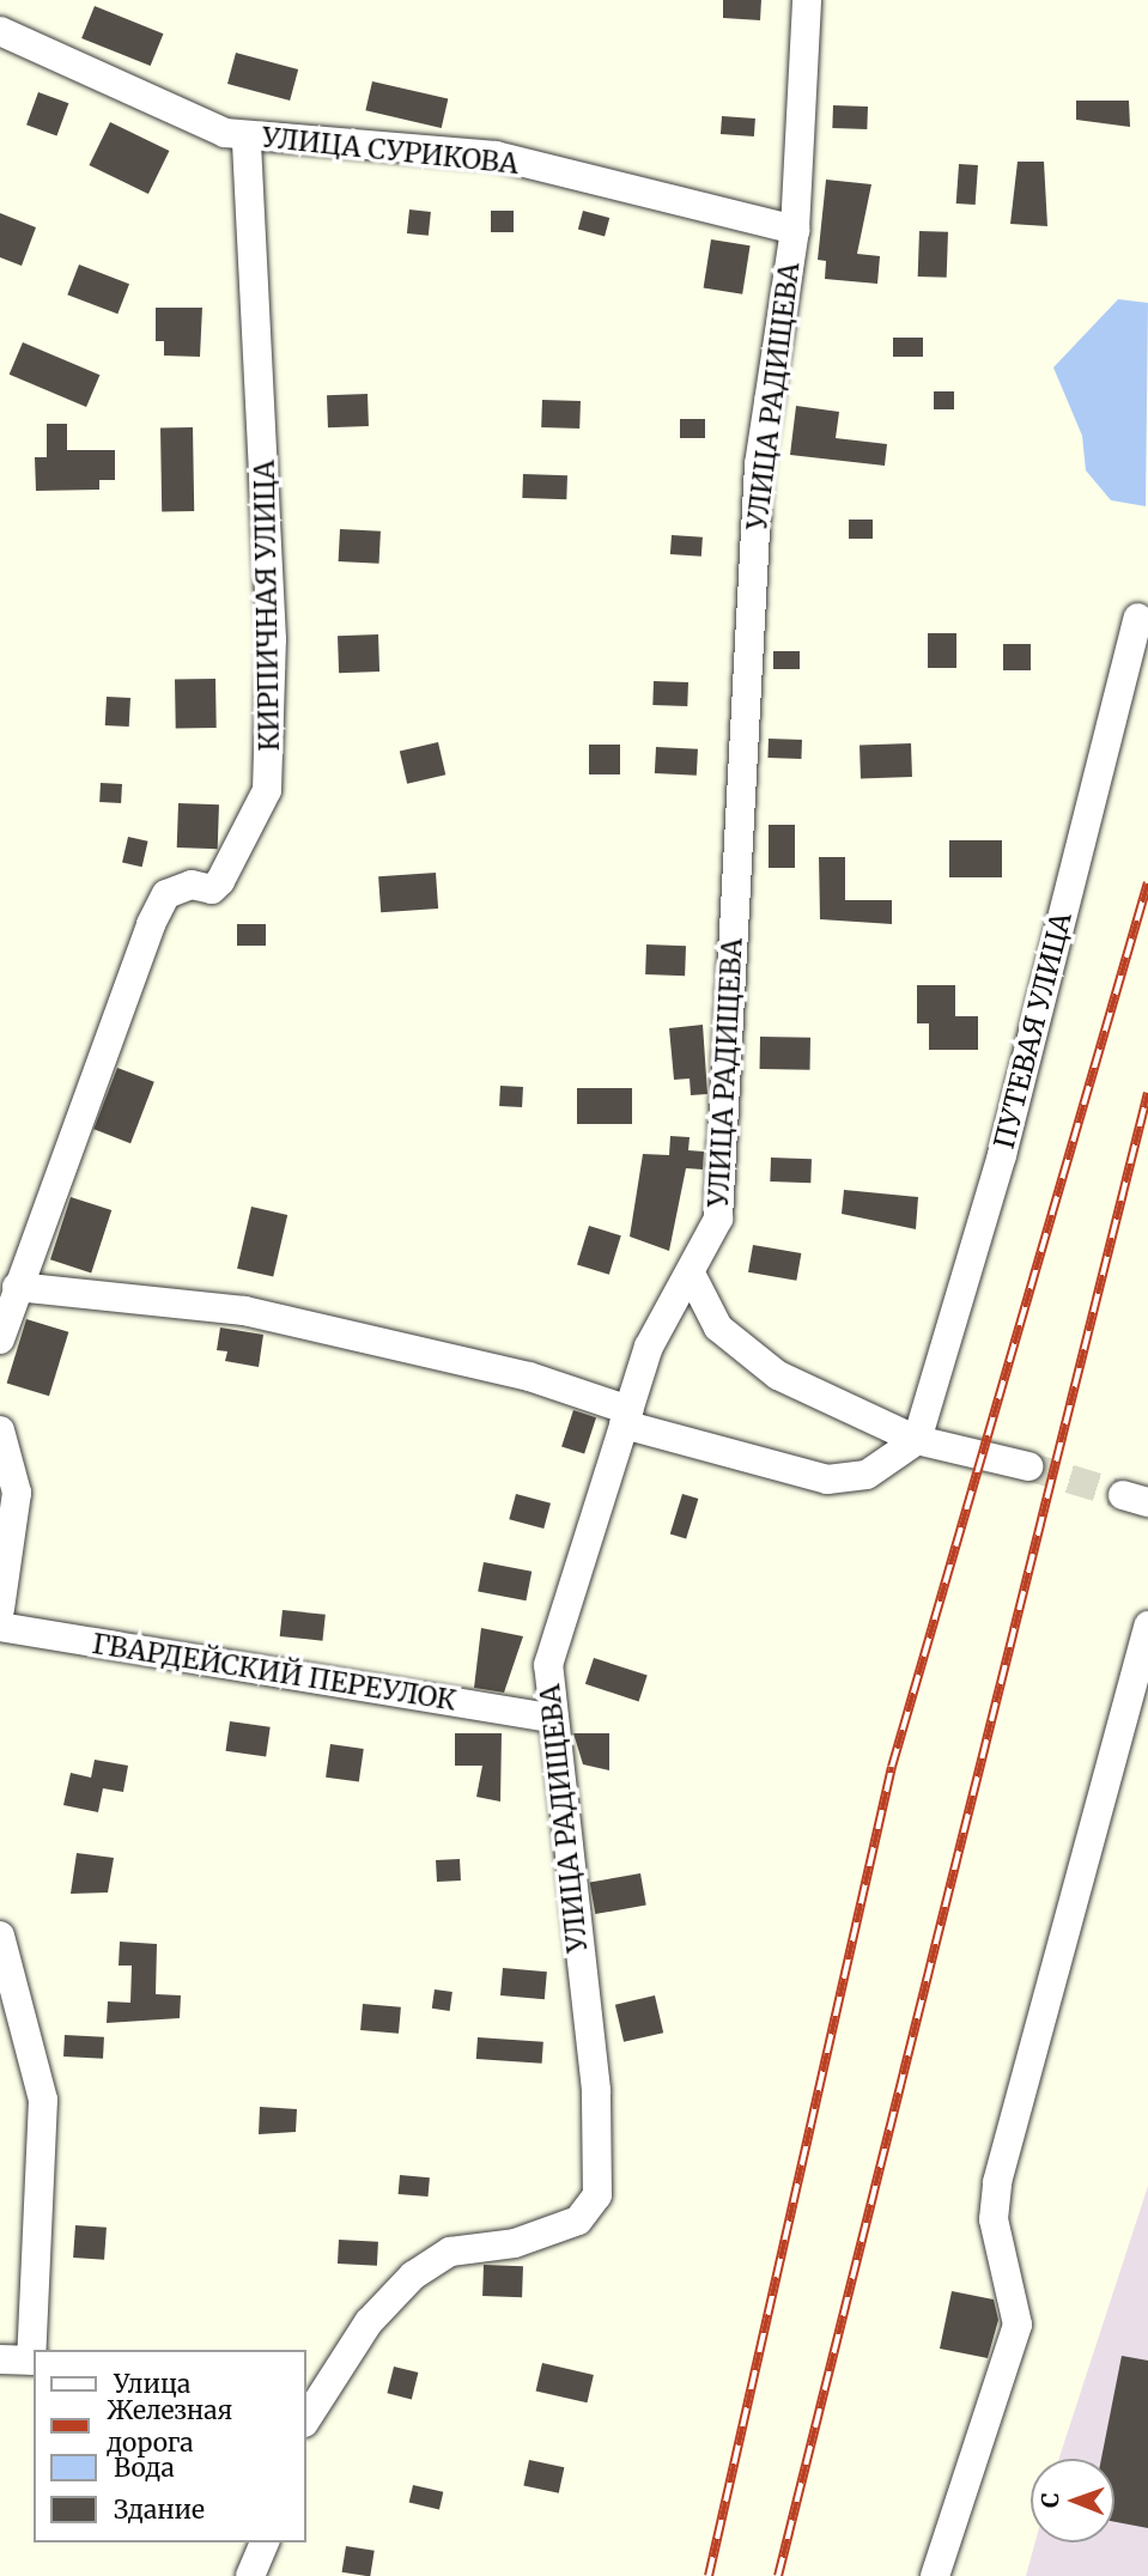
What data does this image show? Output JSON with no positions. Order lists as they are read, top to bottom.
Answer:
{
  "streets": {
    "street": [
      "УЛИЦА СУРИКОВА",
      "УЛИЦА РАДИЩЕВА",
      "КИРПИЧНАЯ УЛИЦА",
      "ПУТЕВАЯ УЛИЦА",
      "ГВАРДЕЙСКИЙ ПЕРЕУЛОК"
    ]
  },
  "crossings": [
    ["УЛИЦА СУРИКОВА", "УЛИЦА РАДИЩЕВА"],
    ["УЛИЦА СУРИКОВА", "КИРПИЧНАЯ УЛИЦА"],
    ["УЛИЦА РАДИЩЕВА", "ГВАРДЕЙСКИЙ ПЕРЕУЛОК"]
  ],
  "legend": [
    "Улица",
    "Железная дорога",
    "Вода",
    "Здание"
  ],
  "north": "left"
}
